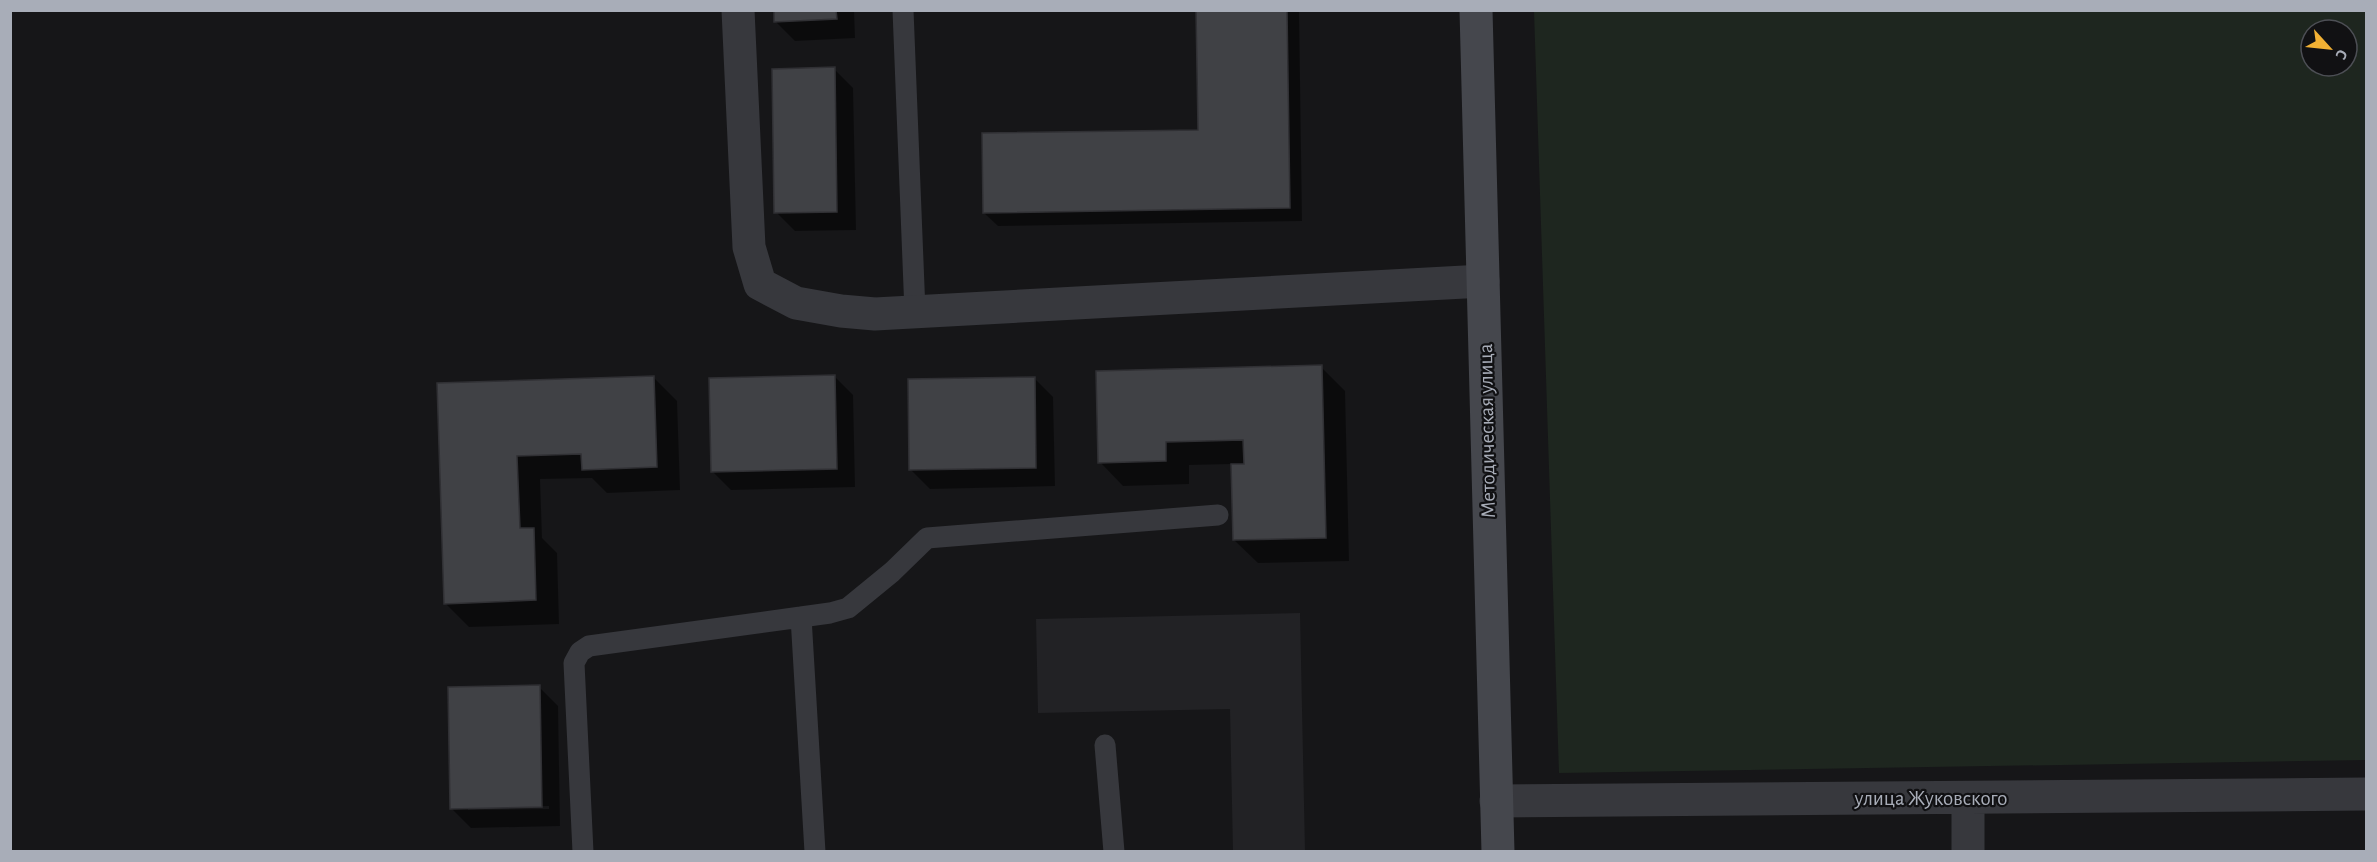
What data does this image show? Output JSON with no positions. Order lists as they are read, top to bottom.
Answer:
{
  "streets": {
    "main road": ["Методическая улица"],
    "street": ["улица Жуковского"]
  },
  "crossings": [
    ["Методическая улица", "улица Жуковского"]
  ],
  "north": "bottom right"
}
